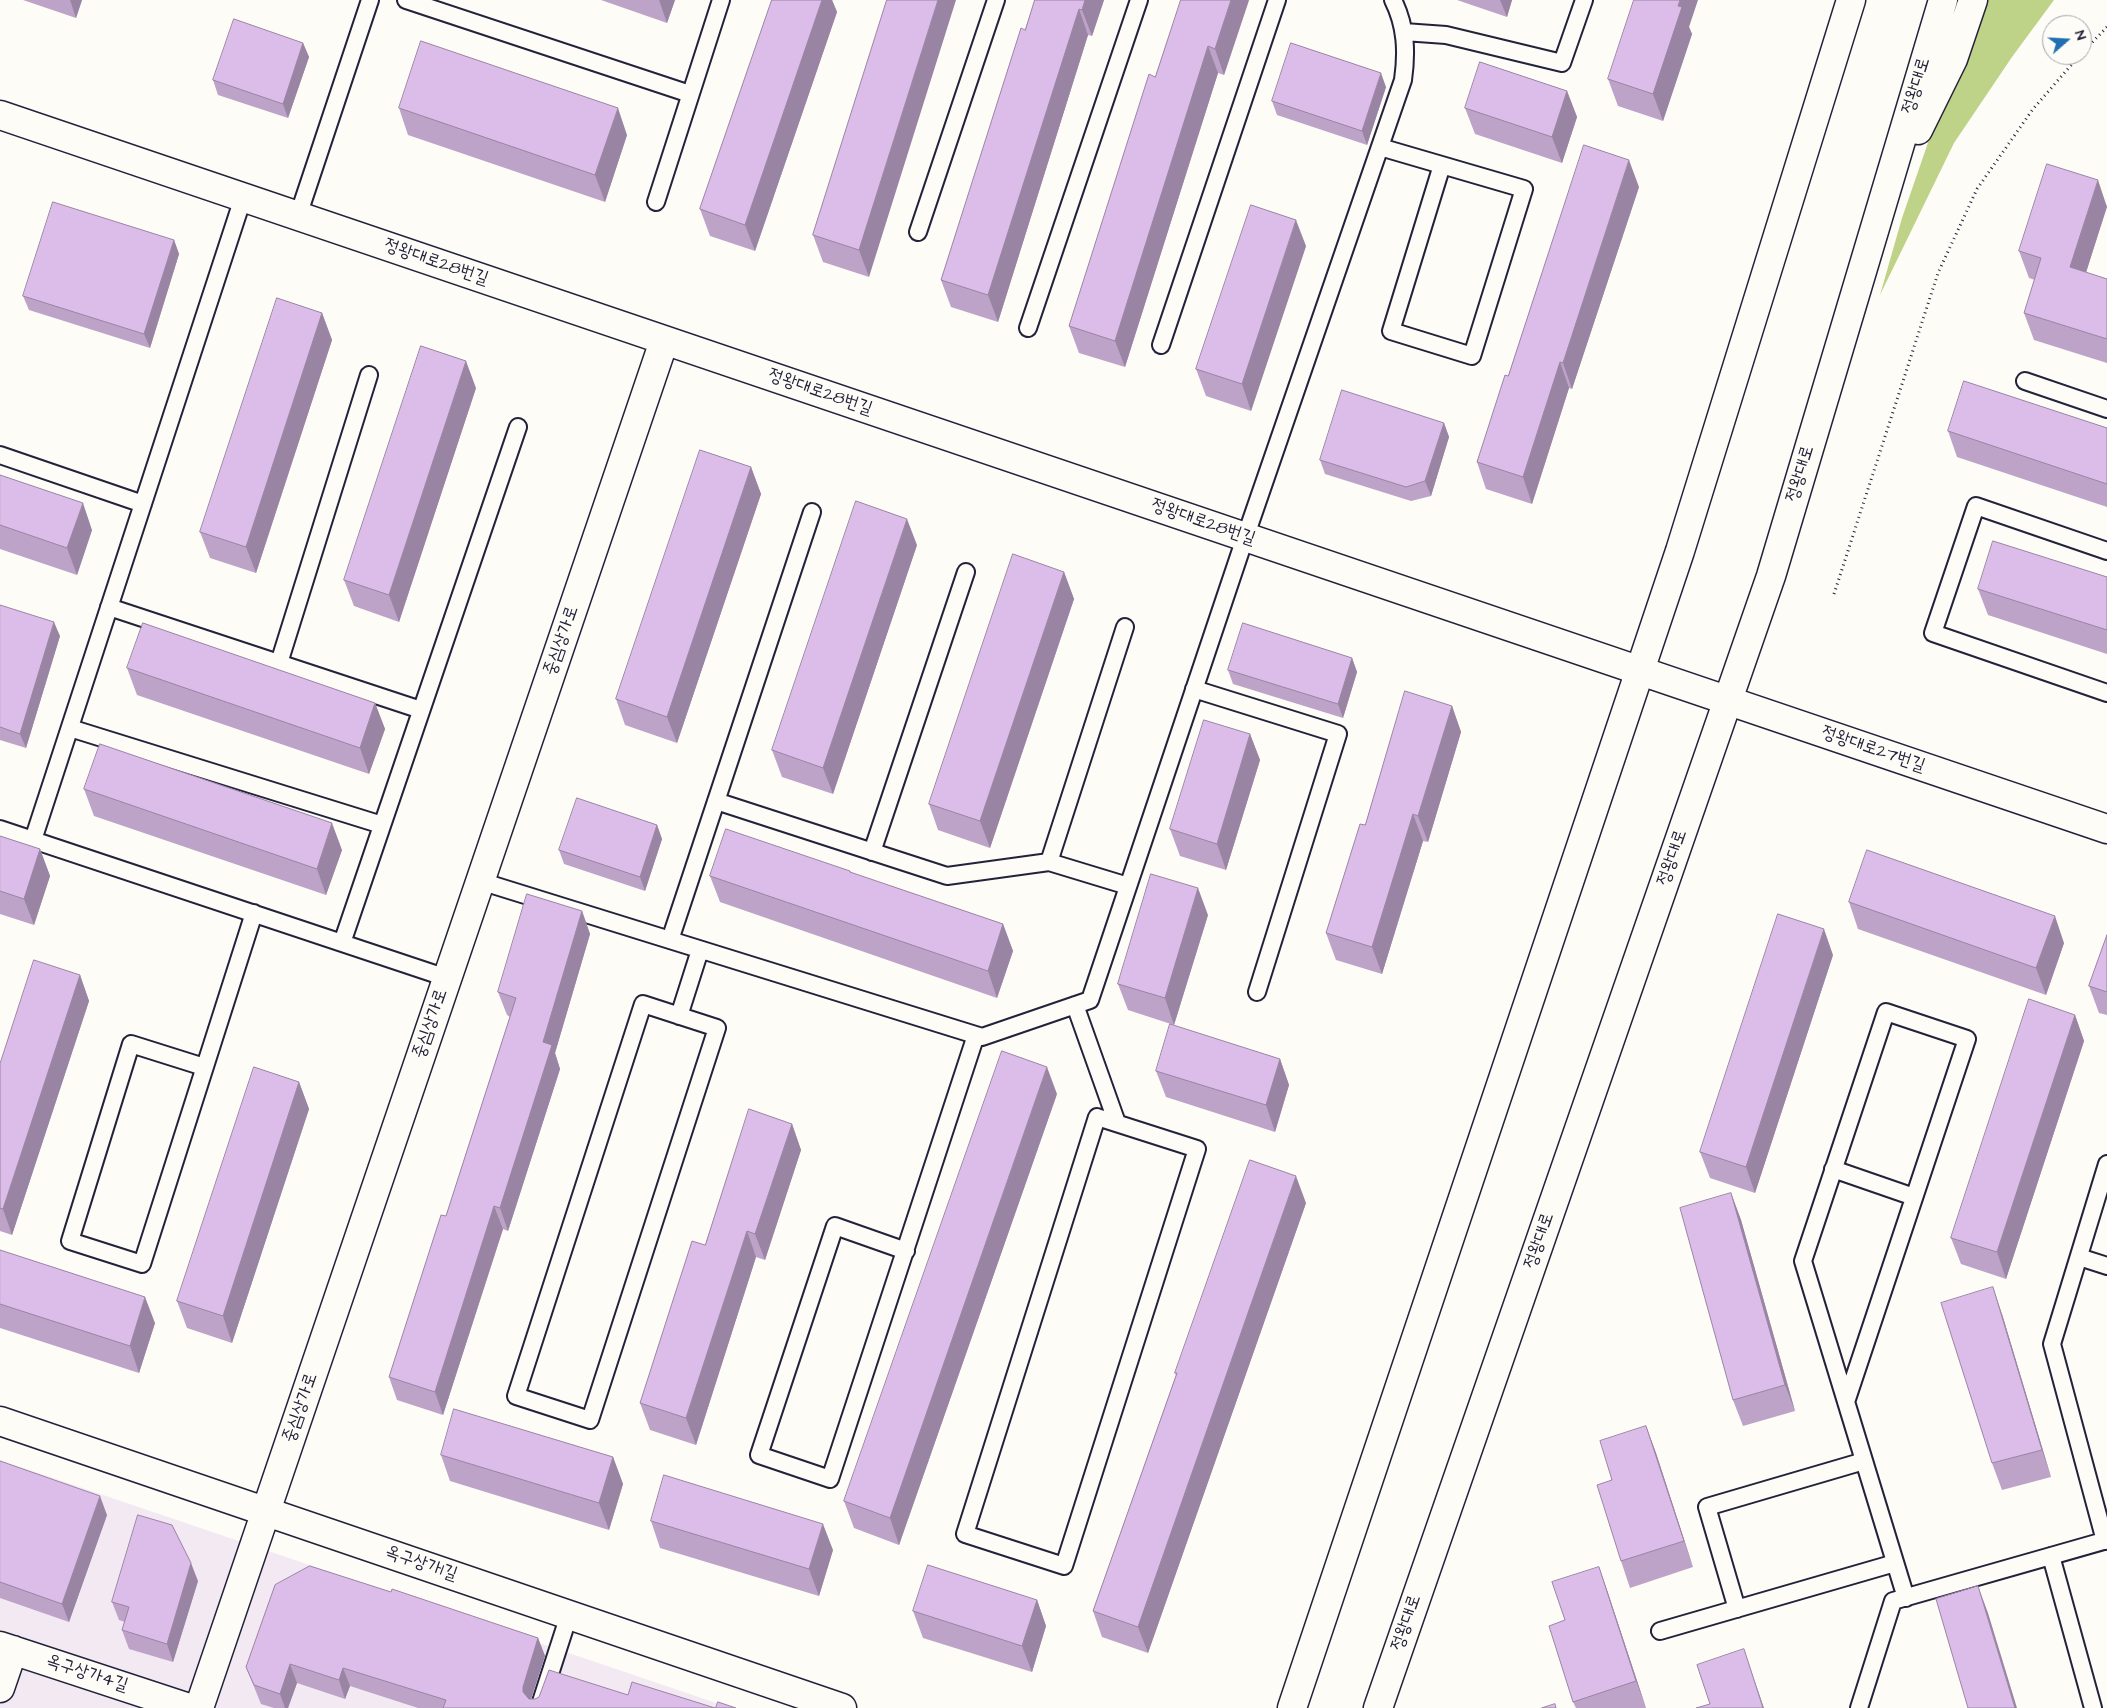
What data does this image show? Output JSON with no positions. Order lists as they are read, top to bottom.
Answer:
{
  "streets": {
    "street": [
      "정왕대로",
      "정왕대로28번길",
      "중심상가로",
      "정왕대로27번길",
      "옥구상가1길",
      "옥구상가4길"
    ]
  },
  "crossings": [
    ["정왕대로", "정왕대로27번길"],
    ["정왕대로28번길", "중심상가로"],
    ["정왕대로28번길", "정왕대로27번길"],
    ["중심상가로", "옥구상가1길"]
  ],
  "north": "right"
}
